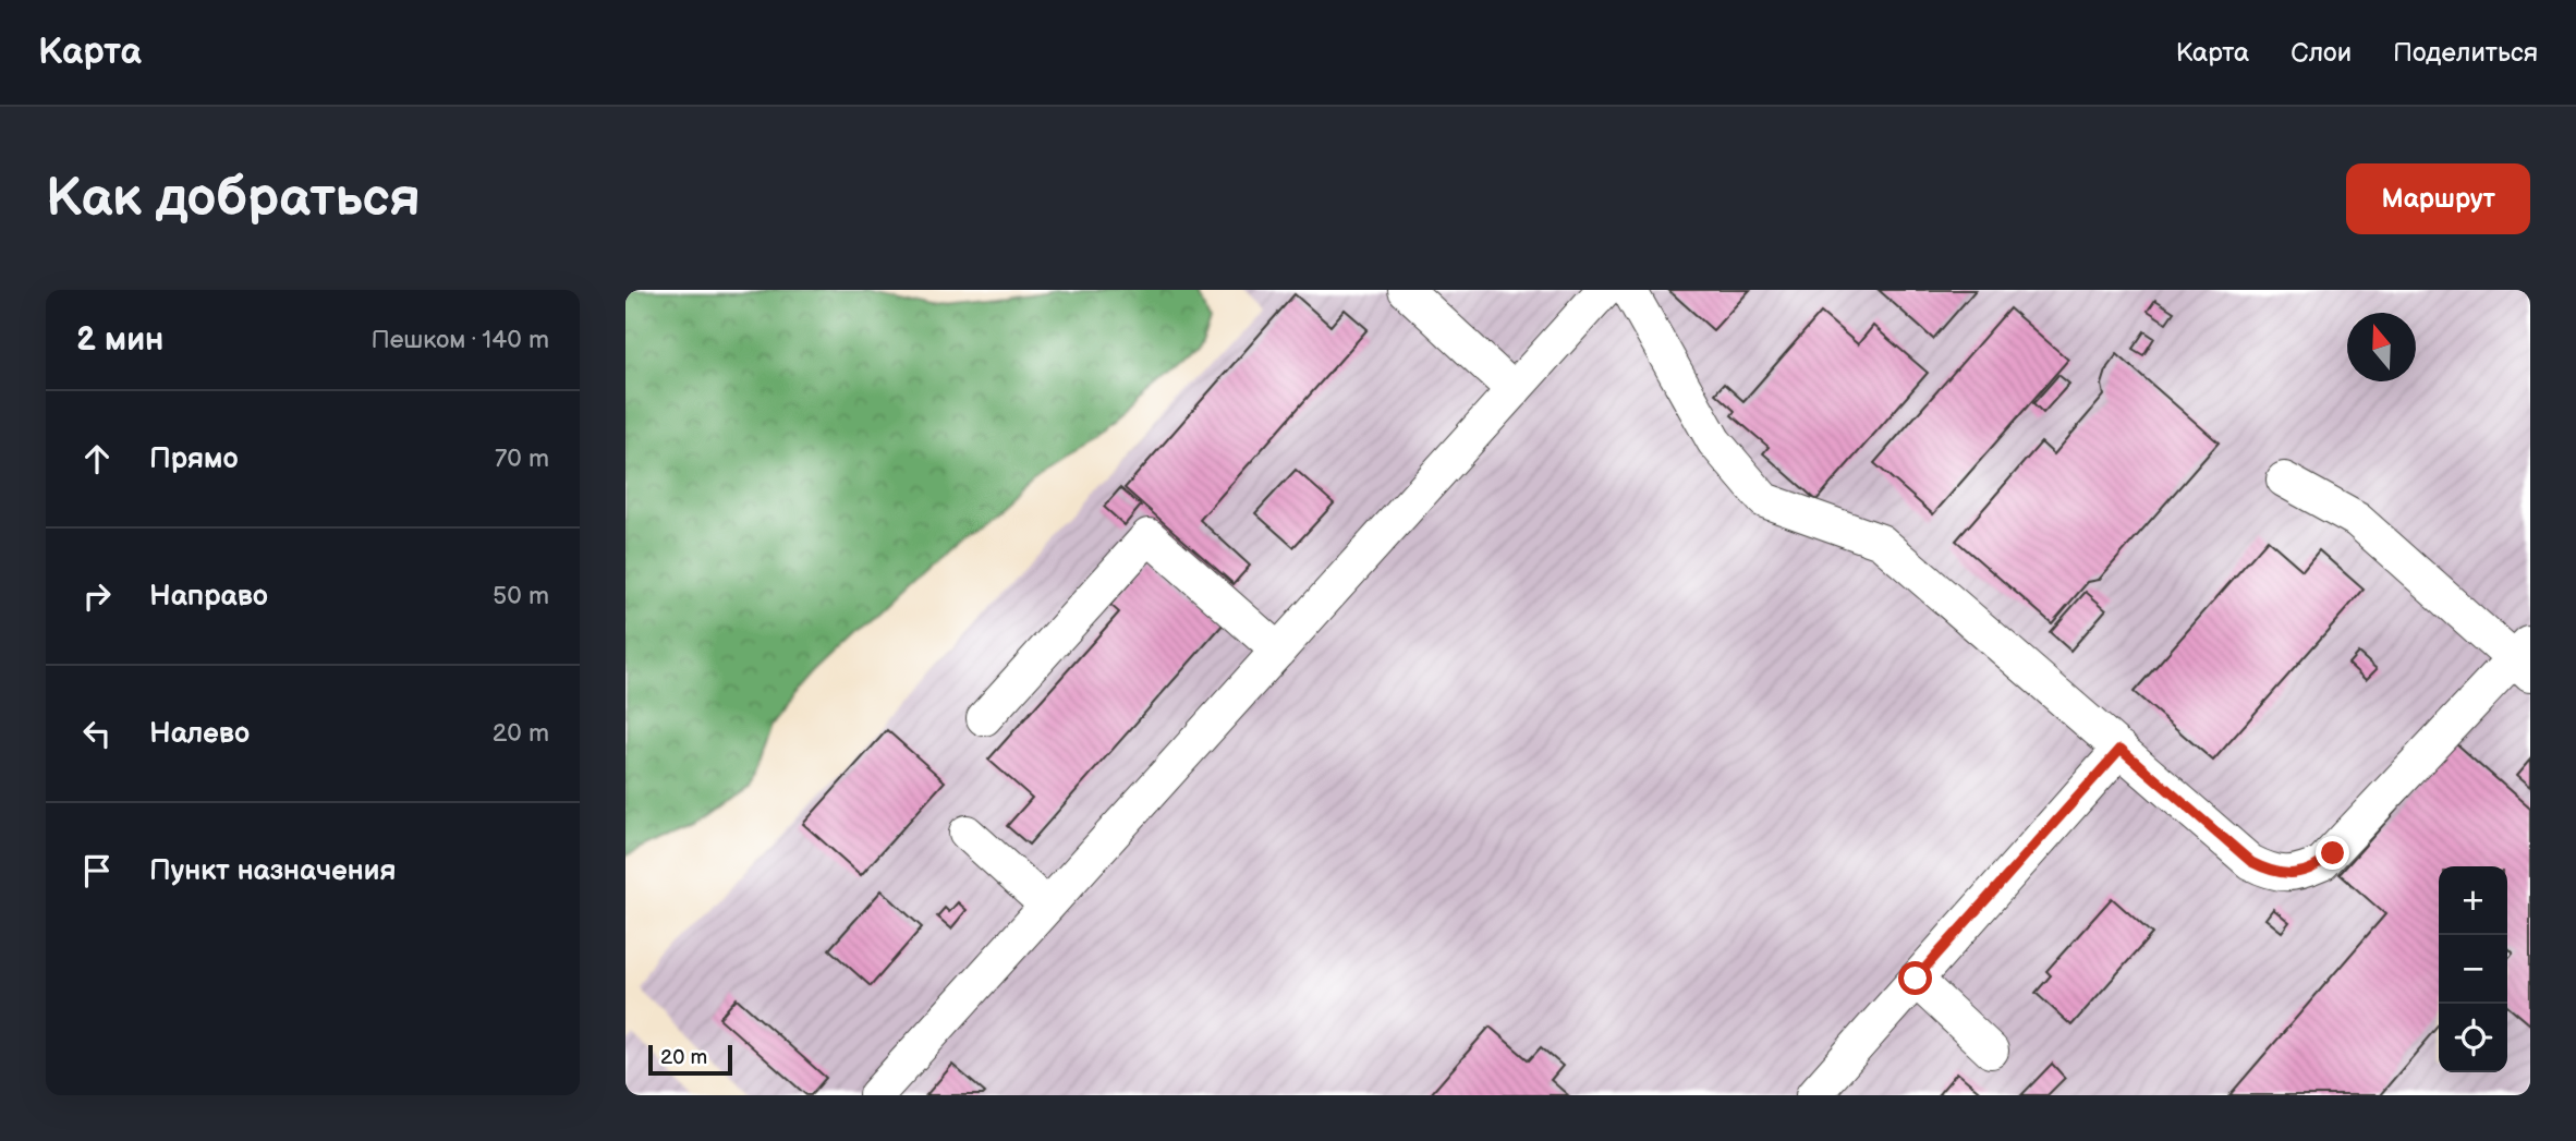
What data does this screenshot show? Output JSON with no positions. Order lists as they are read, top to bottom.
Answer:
{
  "scale_bar": "20 m",
  "north": "top",
  "page": {
    "header": "Карта",
    "nav": ["Карта", "Слои", "Поделиться"],
    "buttons": "Маршрут",
    "title": "Как добраться",
    "heading": ["2 мин", "Пешком · 140 m"],
    "list": [
      ["Прямо", "70 m"],
      ["Направо", "50 m"],
      ["Налево", "20 m"],
      "Пункт назначения"
    ],
    "map_buttons": ["+", "−"],
    "scale": "20 m"
  }
}
